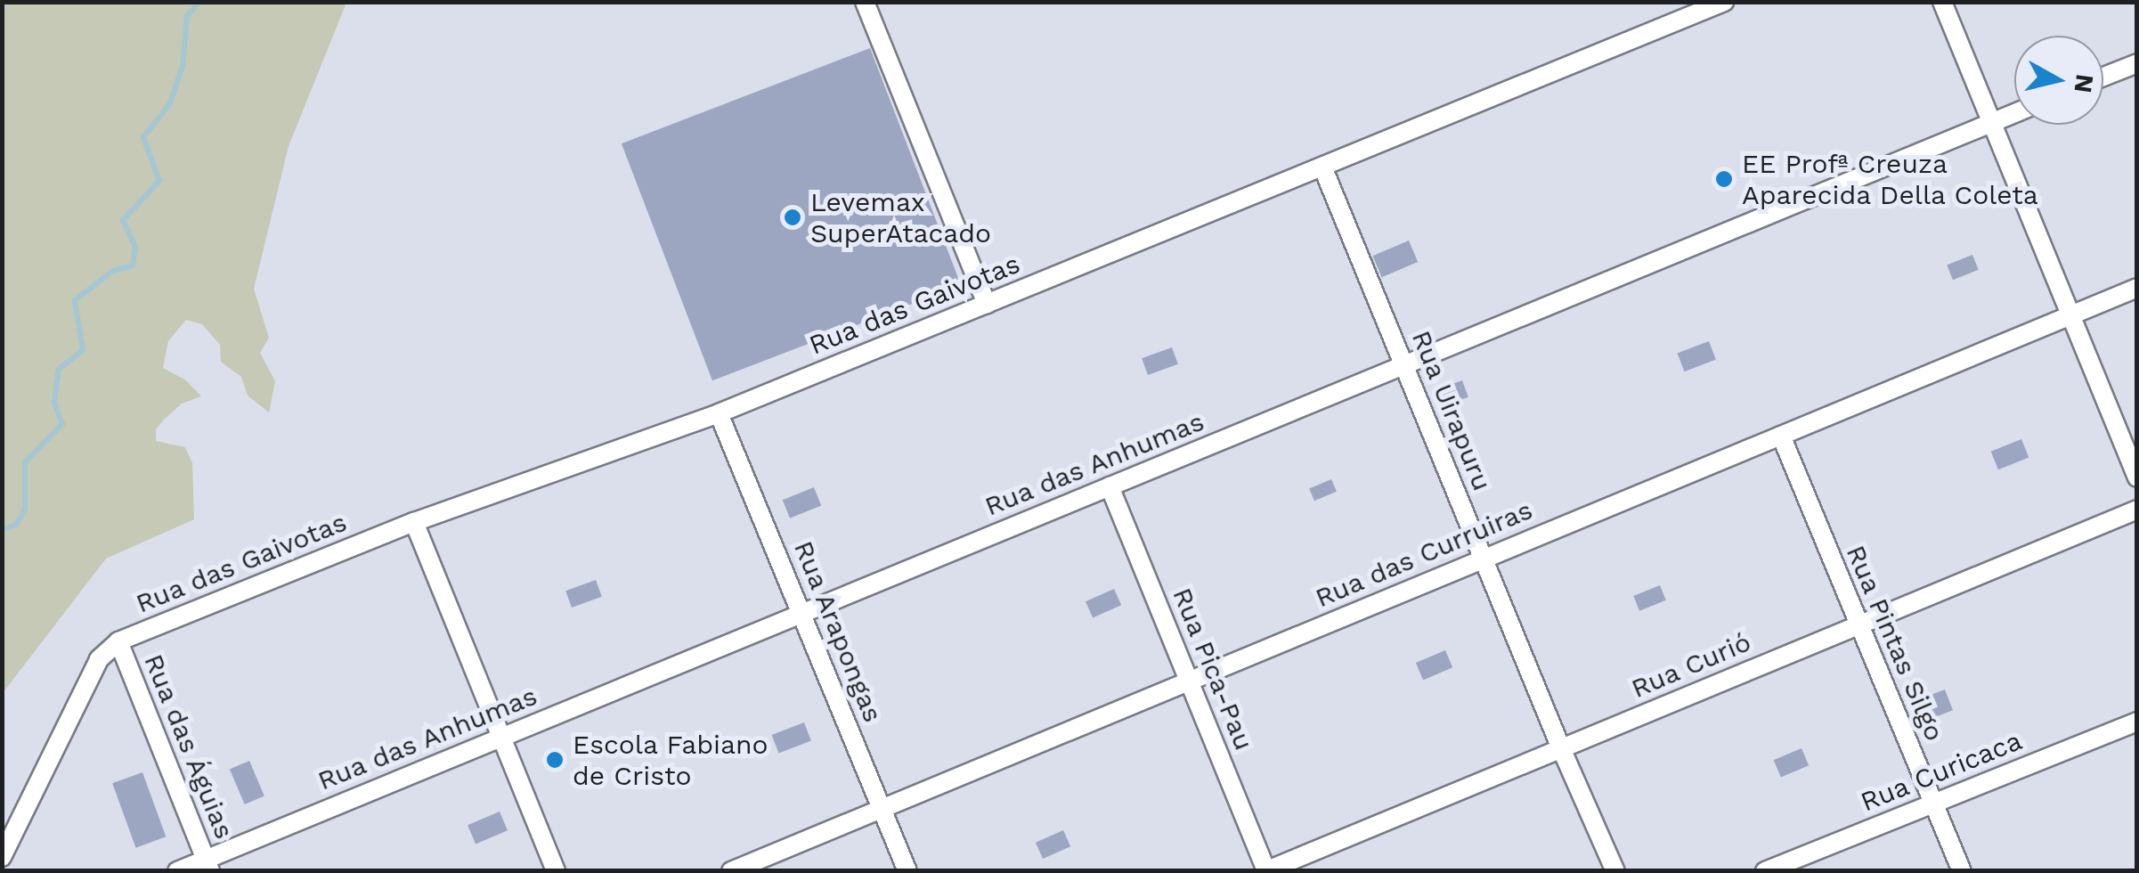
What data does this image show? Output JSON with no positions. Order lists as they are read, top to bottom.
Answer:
{
  "streets": {
    "street": [
      "Rua das Gaivotas",
      "Rua Uirapuru",
      "Rua das Anhumas",
      "Rua das Curruiras",
      "Rua Arapongas",
      "Rua Pintas Silgo",
      "Rua Curió",
      "Rua Pica-Pau",
      "Rua das Águias",
      "Rua Curicaca"
    ]
  },
  "crossings": [
    ["Rua das Gaivotas", "Rua Uirapuru"],
    ["Rua das Gaivotas", "Rua Arapongas"],
    ["Rua das Gaivotas", "Rua das Águias"],
    ["Rua Uirapuru", "Rua das Anhumas"],
    ["Rua Uirapuru", "Rua das Curruiras"],
    ["Rua Uirapuru", "Rua Curió"],
    ["Rua das Anhumas", "Rua Arapongas"],
    ["Rua das Anhumas", "Rua Pica-Pau"],
    ["Rua das Anhumas", "Rua das Águias"],
    ["Rua das Curruiras", "Rua Arapongas"],
    ["Rua das Curruiras", "Rua Pintas Silgo"],
    ["Rua das Curruiras", "Rua Pica-Pau"],
    ["Rua Pintas Silgo", "Rua Curió"],
    ["Rua Pintas Silgo", "Rua Curicaca"],
    ["Rua Curió", "Rua Pica-Pau"]
  ],
  "places": ["EE Profª Creuza Aparecida Della Coleta", "Levemax SuperAtacado", "Escola Fabiano de Cristo"],
  "north": "right"
}
